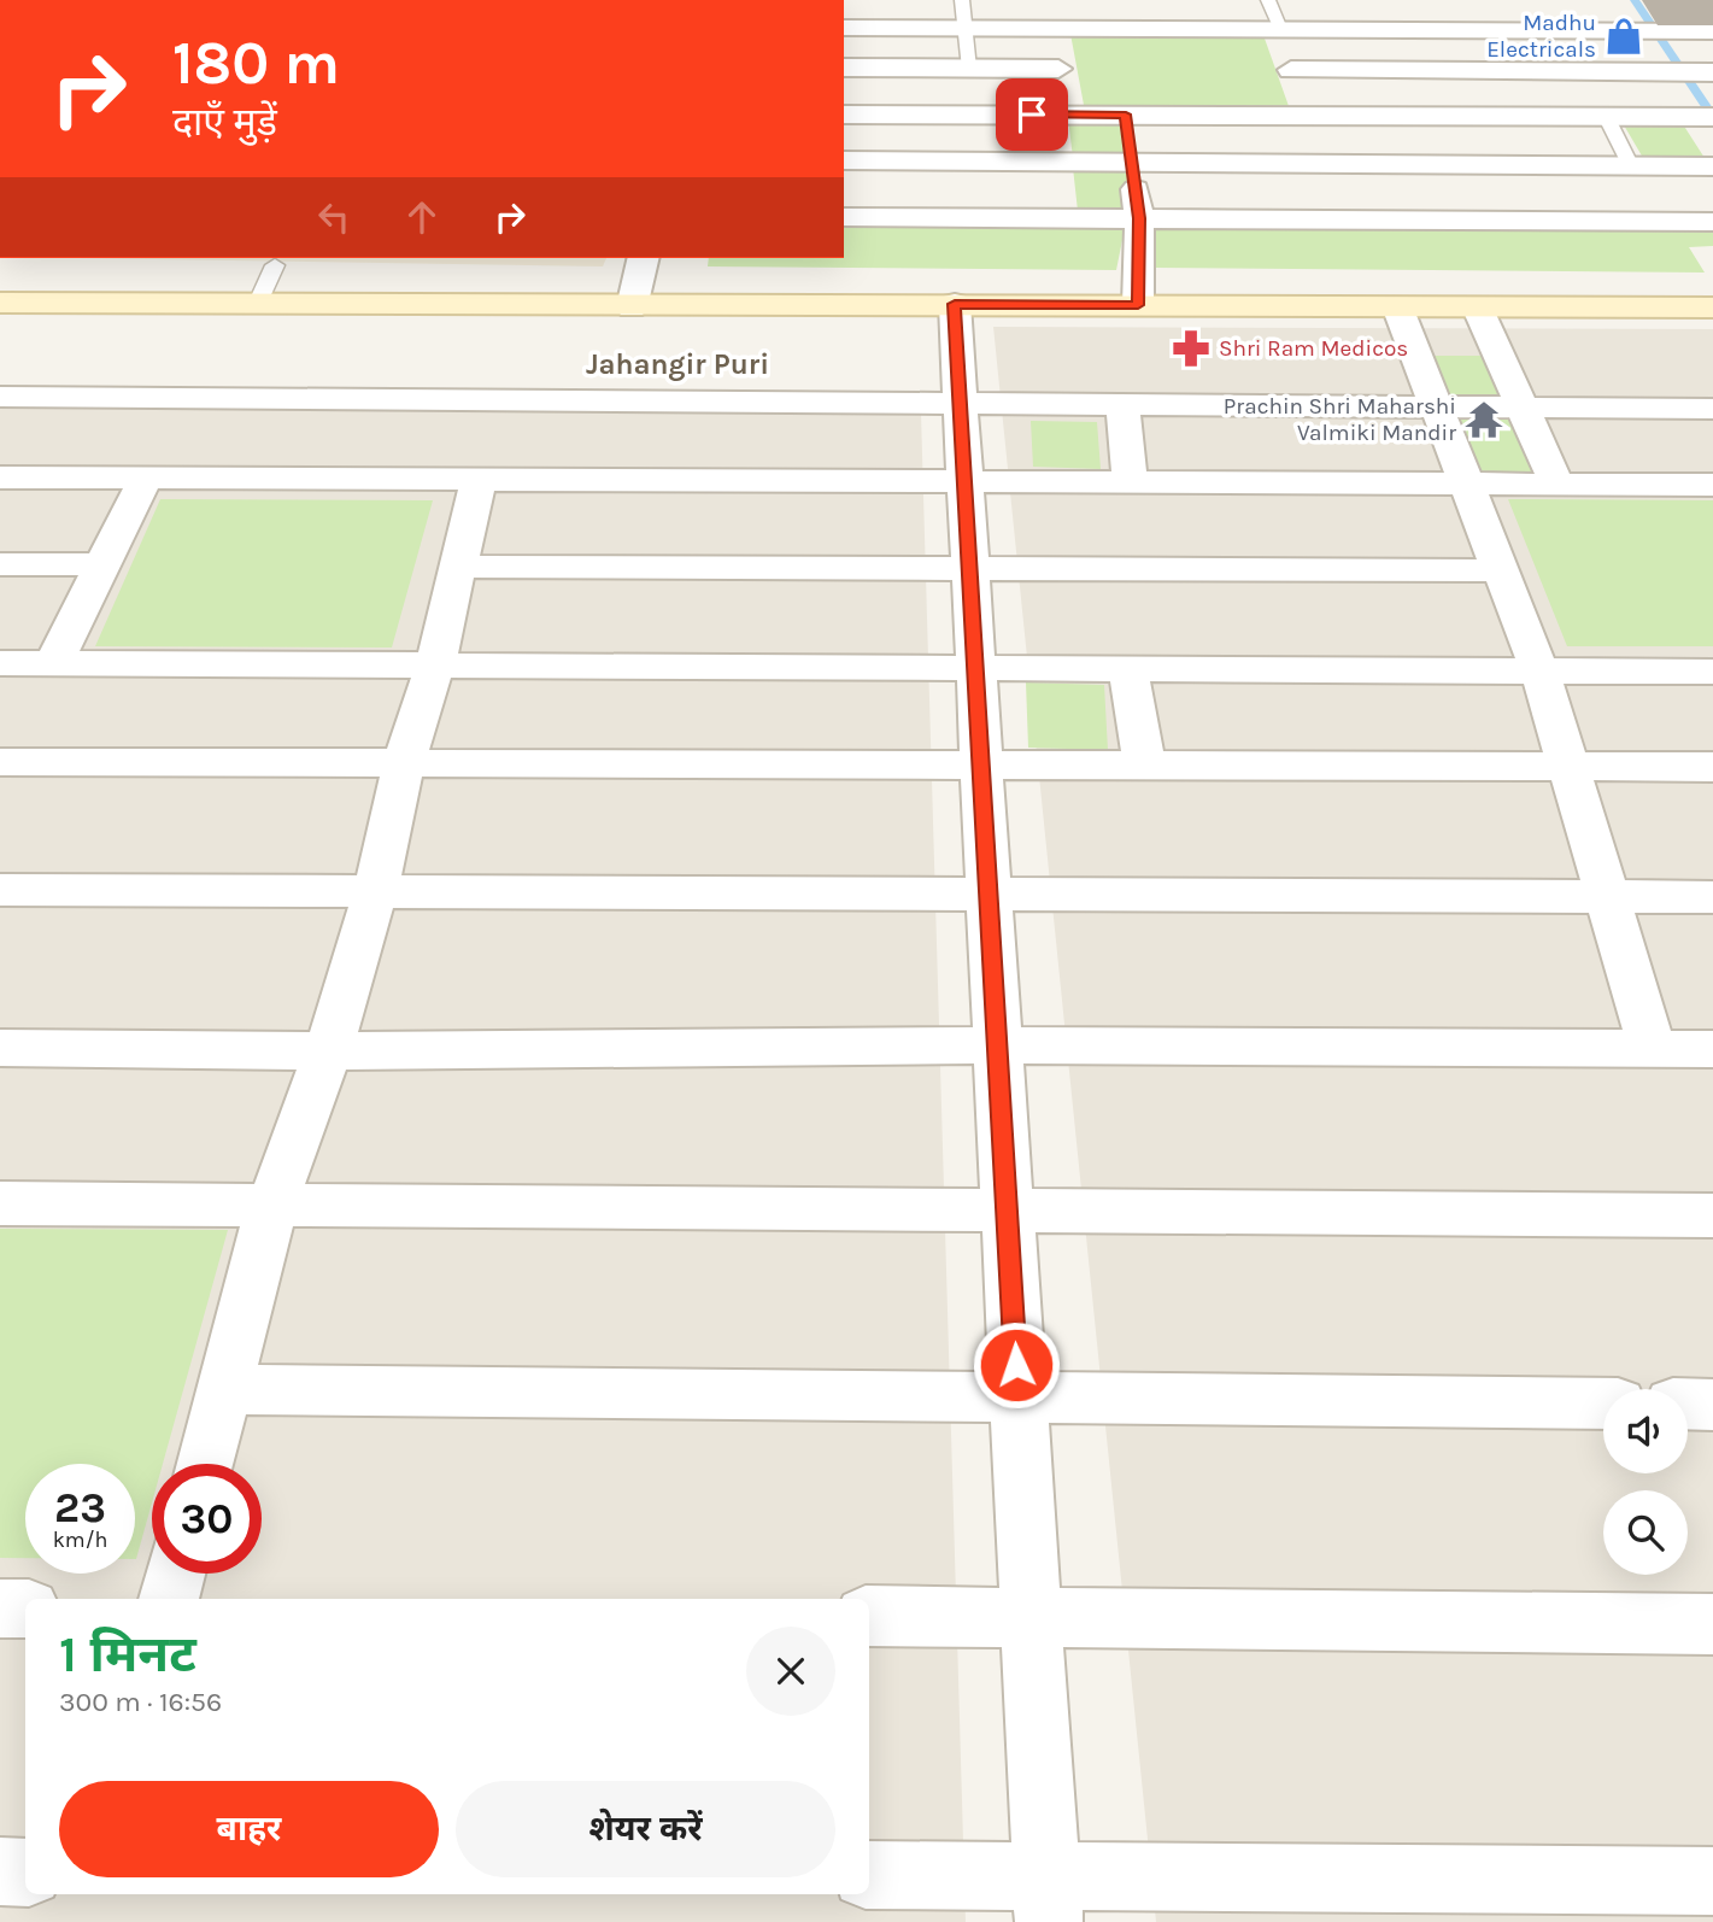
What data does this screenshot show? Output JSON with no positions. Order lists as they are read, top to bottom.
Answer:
{
  "districts": ["Jahangir Puri"],
  "places": {
    "shop": ["Madhu Electricals"],
    "pharmacy": ["Shri Ram Medicos"],
    "temple": ["Prachin Shri Maharshi Valmiki Mandir"]
  },
  "page": {
    "turn": ["180 m", "दाएँ मुड़ें"],
    "speed": "23 km/h",
    "limit": "30",
    "heading": ["1 मिनट", "300 m · 16:56"],
    "buttons": ["बाहर", "शेयर करें"]
  }
}
